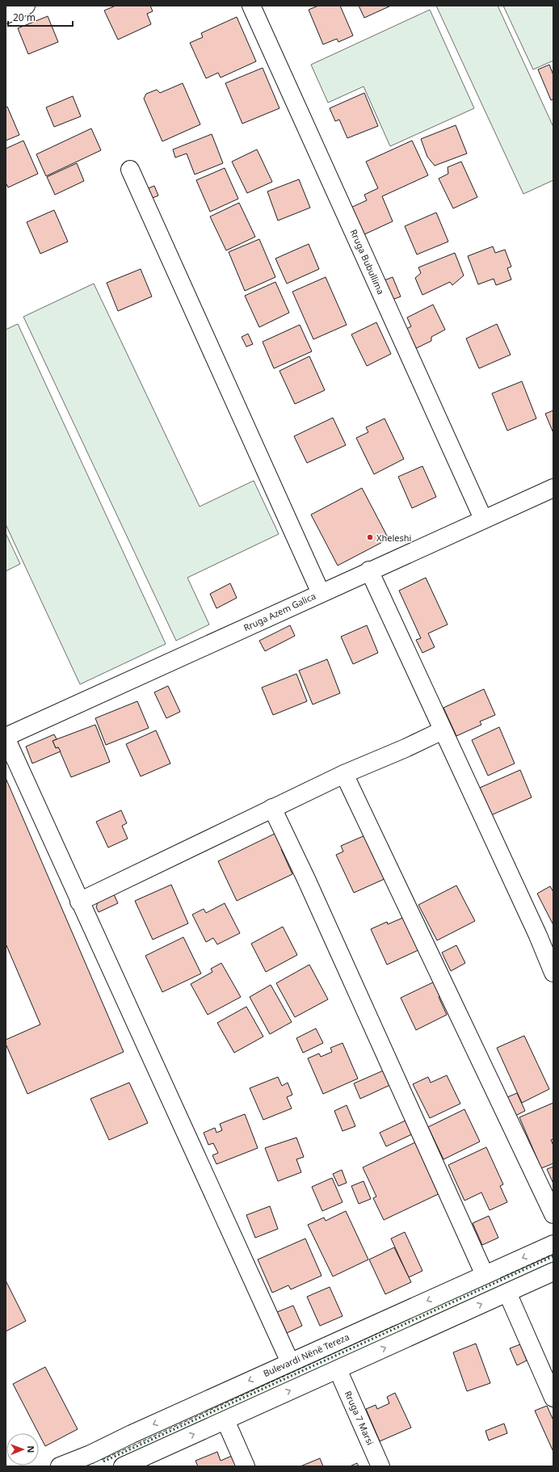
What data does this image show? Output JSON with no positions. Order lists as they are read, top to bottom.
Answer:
{
  "streets": {
    "street": [
      "Rruga Bubullima",
      "Rruga Azem Galica",
      "Bulevardi Nënë Tereza",
      "Rruga 7 Marsi"
    ]
  },
  "crossings": [
    ["Rruga Bubullima", "Rruga Azem Galica"]
  ],
  "places": ["Xheleshi"],
  "scale_bar": "20 m",
  "north": "right"
}
